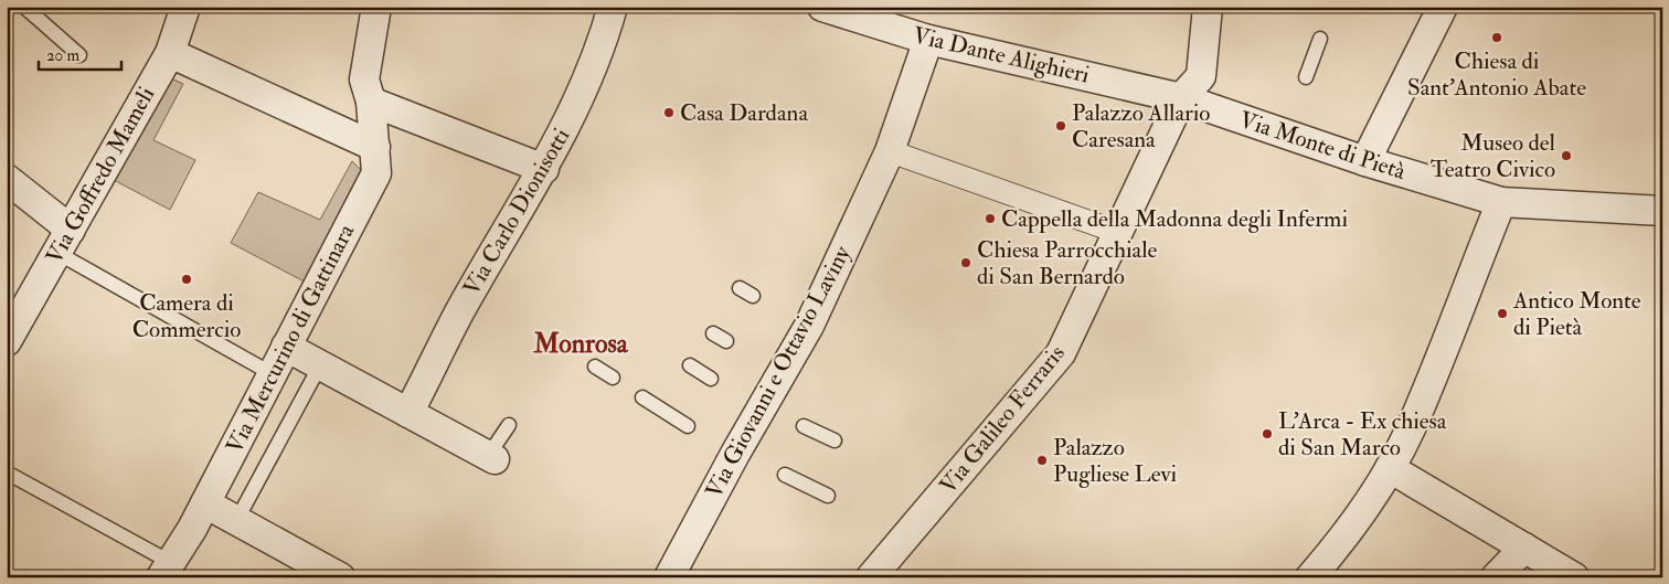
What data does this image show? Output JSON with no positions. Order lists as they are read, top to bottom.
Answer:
{
  "streets": {
    "street": [
      "Via Dante Alighieri",
      "Via Monte di Pietà",
      "Via Goffredo Mameli",
      "Via Carlo Dionisotti",
      "Via Mercurino di Gattinara",
      "Via Giovanni e Ottavio Laviny",
      "Via Galileo Ferraris"
    ]
  },
  "crossings": [
    ["Via Dante Alighieri", "Via Monte di Pietà"],
    ["Via Dante Alighieri", "Via Giovanni e Ottavio Laviny"],
    ["Via Dante Alighieri", "Via Galileo Ferraris"],
    ["Via Monte di Pietà", "Via Galileo Ferraris"]
  ],
  "districts": ["Monrosa"],
  "places": [
    "Chiesa di Sant'Antonio Abate",
    "Casa Dardana",
    "Palazzo Allario Caresana",
    "Museo del Teatro Civico",
    "Cappella della Madonna degli Infermi",
    "Chiesa Parrocchiale di San Bernardo",
    "Camera di Commercio",
    "Antico Monte di Pietà",
    "L'Arca - Ex chiesa di San Marco",
    "Palazzo Pugliese Levi"
  ],
  "scale_bar": "20 m"
}
